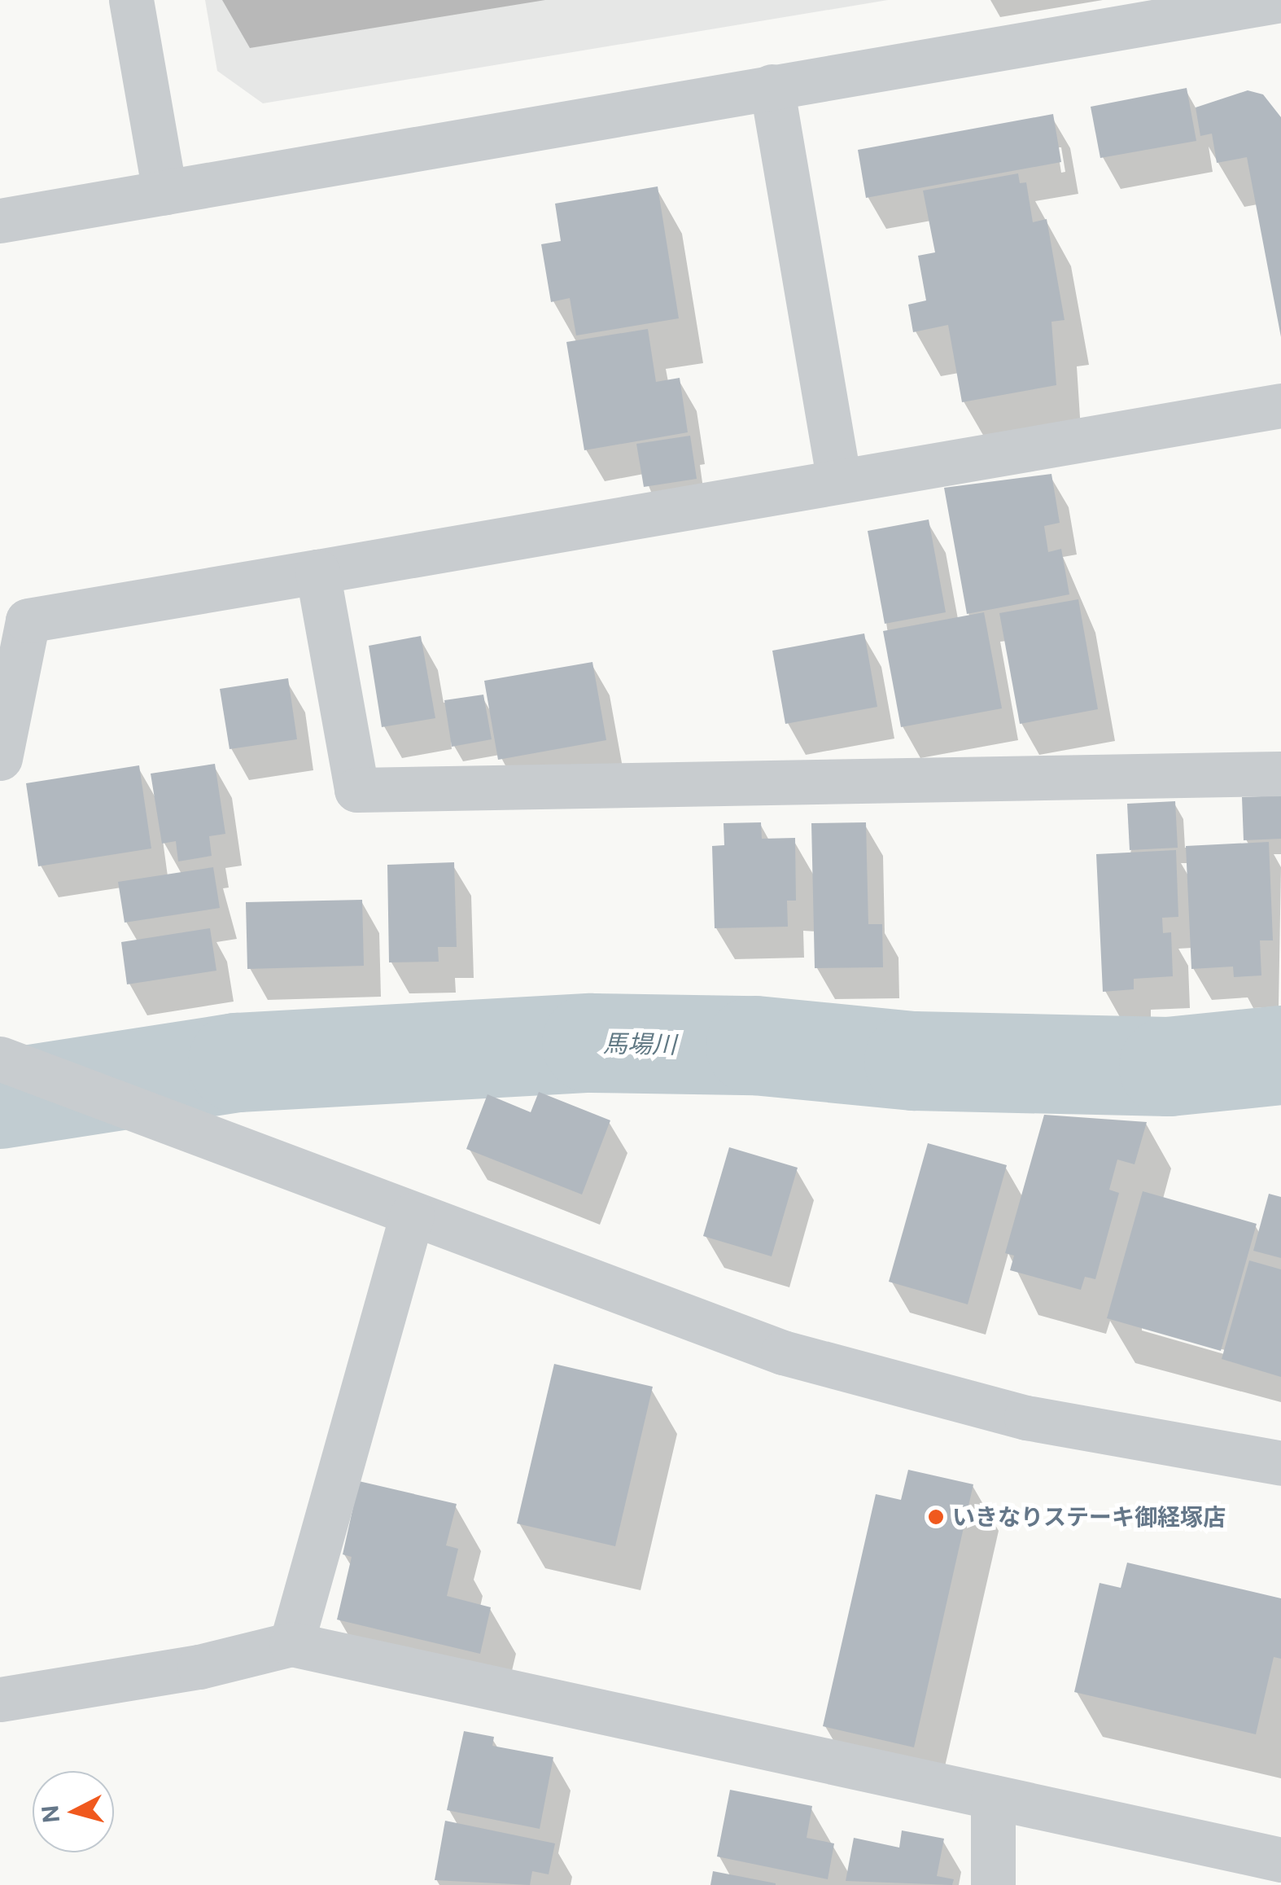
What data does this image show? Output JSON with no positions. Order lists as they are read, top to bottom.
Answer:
{
  "water": ["馬場川"],
  "places": ["いきなりステーキ御経塚店"],
  "north": "left"
}
